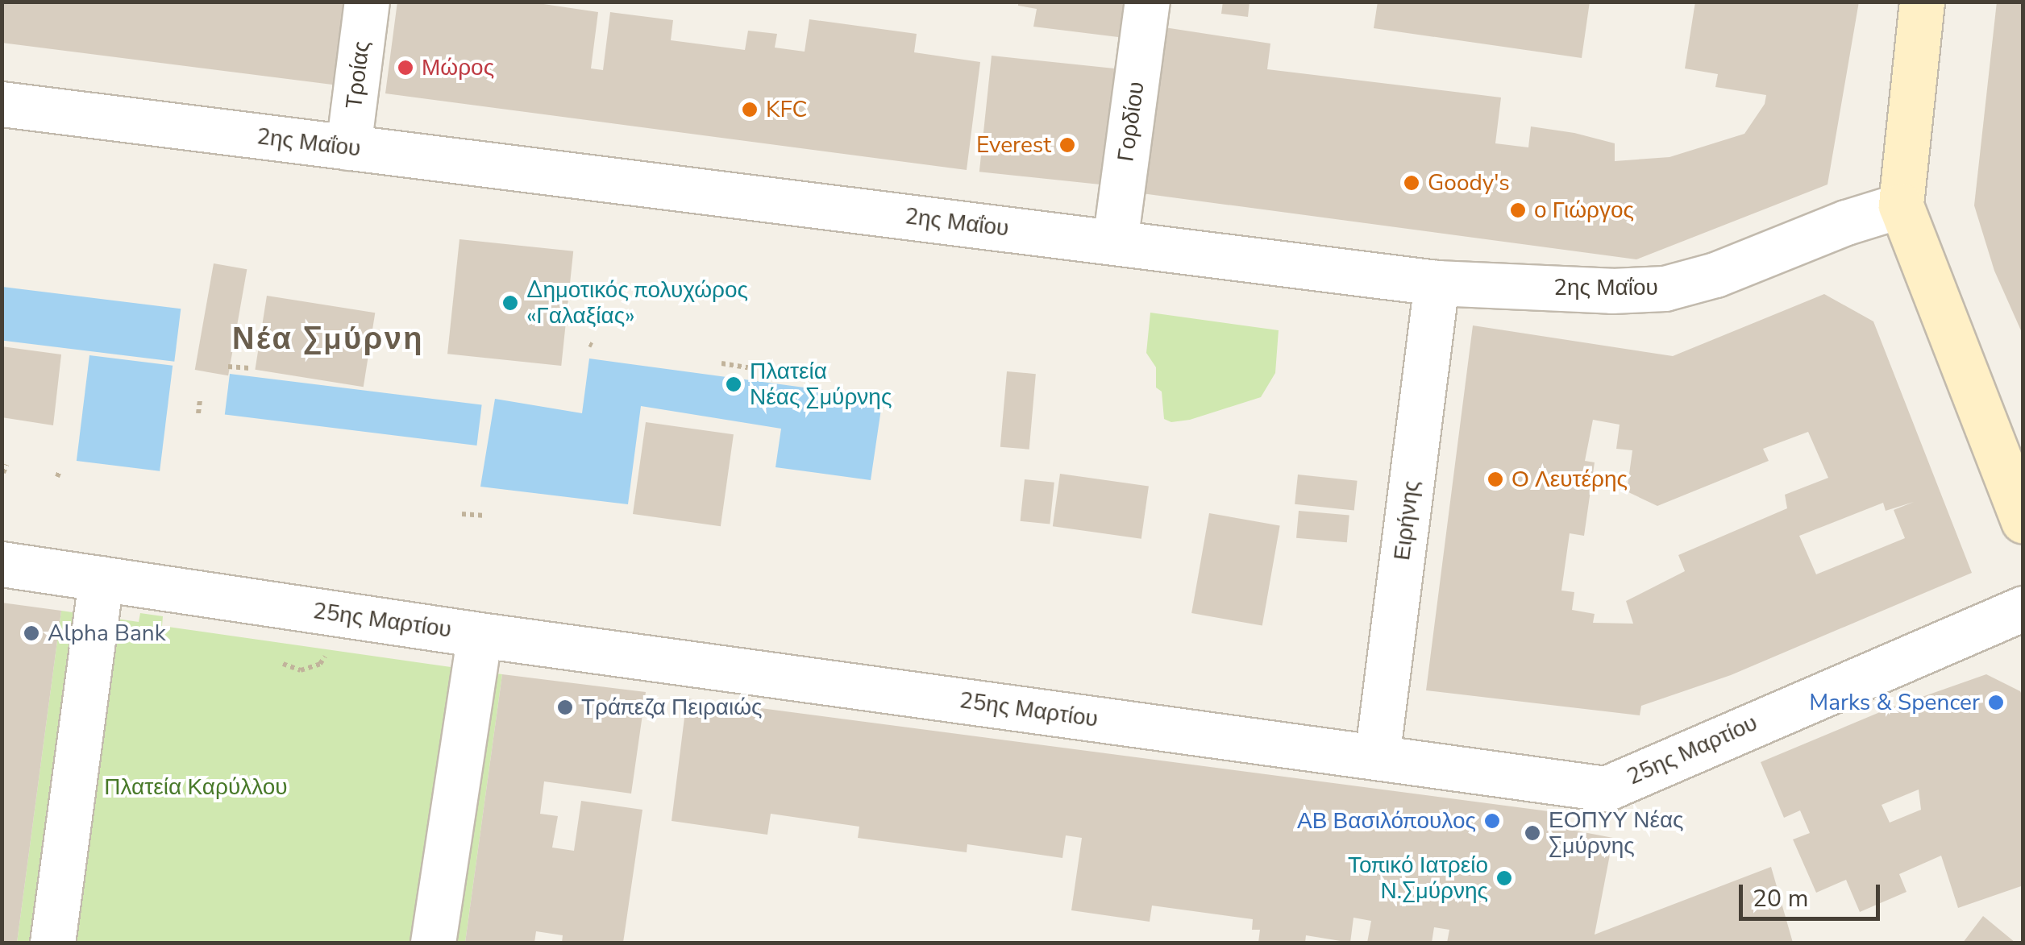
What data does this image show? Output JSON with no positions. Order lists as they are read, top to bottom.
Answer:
{
  "streets": {
    "street": [
      "Τροίας",
      "Γορδίου",
      "2ης Μαΐου",
      "Ειρήνης",
      "25ης Μαρτίου"
    ]
  },
  "crossings": [
    ["Τροίας", "2ης Μαΐου"],
    ["Γορδίου", "2ης Μαΐου"],
    ["2ης Μαΐου", "Ειρήνης"],
    ["Ειρήνης", "25ης Μαρτίου"]
  ],
  "districts": ["Νέα Σμύρνη"],
  "parks": ["Πλατεία Καρύλλου"],
  "places": [
    "Μώρος",
    "KFC",
    "Everest",
    "Goody's",
    "ο Γιώργος",
    "Δημοτικός πολυχώρος «Γαλαξίας»",
    "Πλατεία Νέας Σμύρνης",
    "Ο Λευτέρης",
    "Alpha Bank",
    "Marks & Spencer",
    "Τράπεζα Πειραιώς",
    "ΑΒ Βασιλόπουλος",
    "ΕΟΠΥΥ Νέας Σμύρνης",
    "Τοπικό Ιατρείο Ν.Σμύρνης"
  ],
  "scale_bar": "20 m"
}
